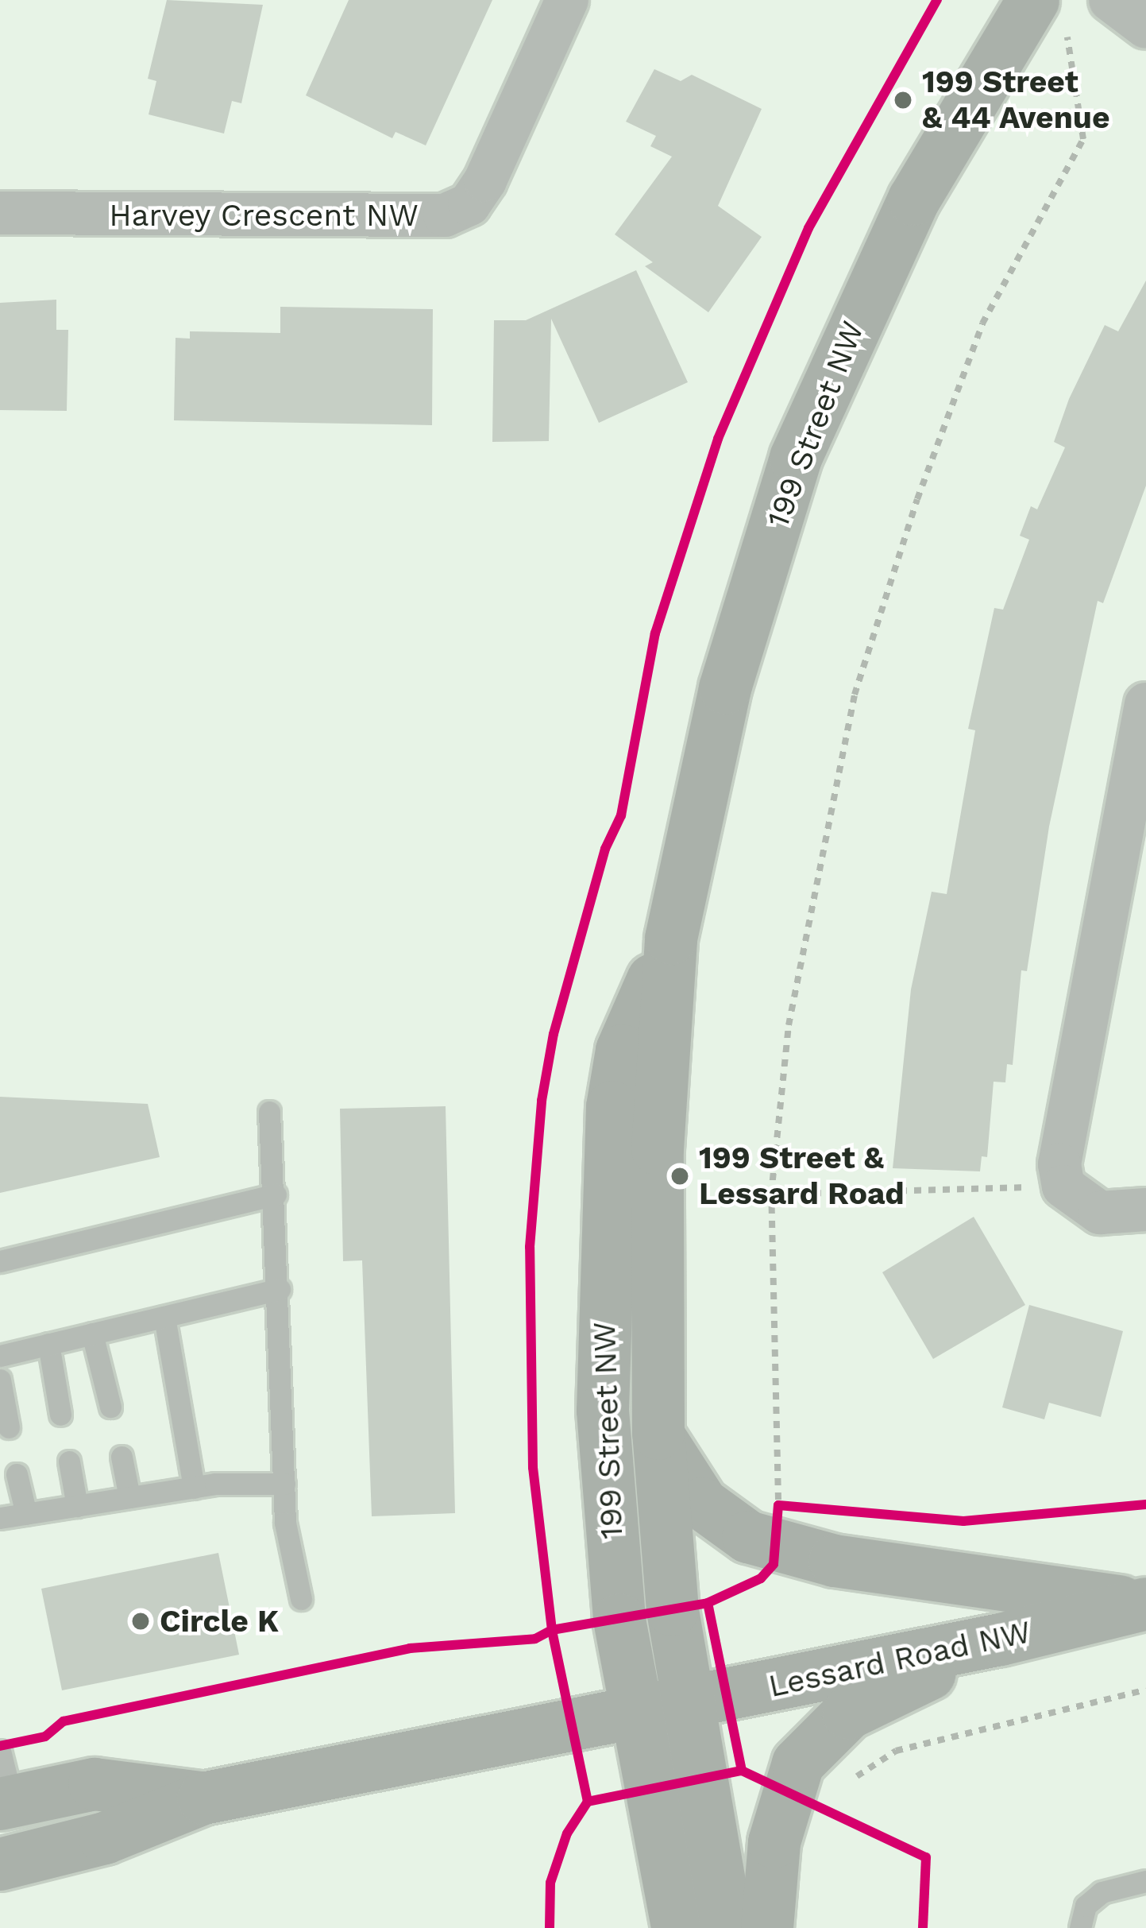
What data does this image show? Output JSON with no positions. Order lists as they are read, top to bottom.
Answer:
{
  "streets": {
    "main road": ["199 Street NW", "Lessard Road NW"],
    "street": ["Harvey Crescent NW"]
  },
  "crossings": [
    ["199 Street NW", "Lessard Road NW"]
  ],
  "places": ["199 Street & 44 Avenue", "199 Street & Lessard Road", "Circle K"]
}
